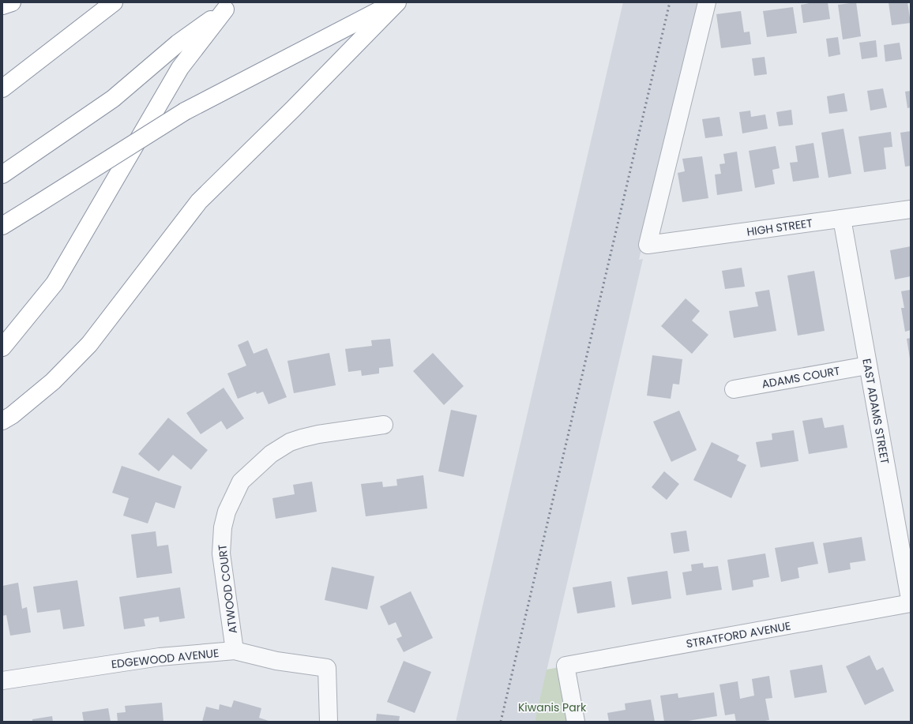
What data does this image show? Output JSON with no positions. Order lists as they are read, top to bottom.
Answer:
{
  "streets": {
    "street": [
      "HIGH STREET",
      "ADAMS COURT",
      "EAST ADAMS STREET",
      "ATWOOD COURT",
      "STRATFORD AVENUE",
      "EDGEWOOD AVENUE"
    ]
  },
  "crossings": [
    ["HIGH STREET", "EAST ADAMS STREET"],
    ["ADAMS COURT", "EAST ADAMS STREET"],
    ["EAST ADAMS STREET", "STRATFORD AVENUE"],
    ["ATWOOD COURT", "EDGEWOOD AVENUE"]
  ],
  "parks": ["Kiwanis Park"]
}
